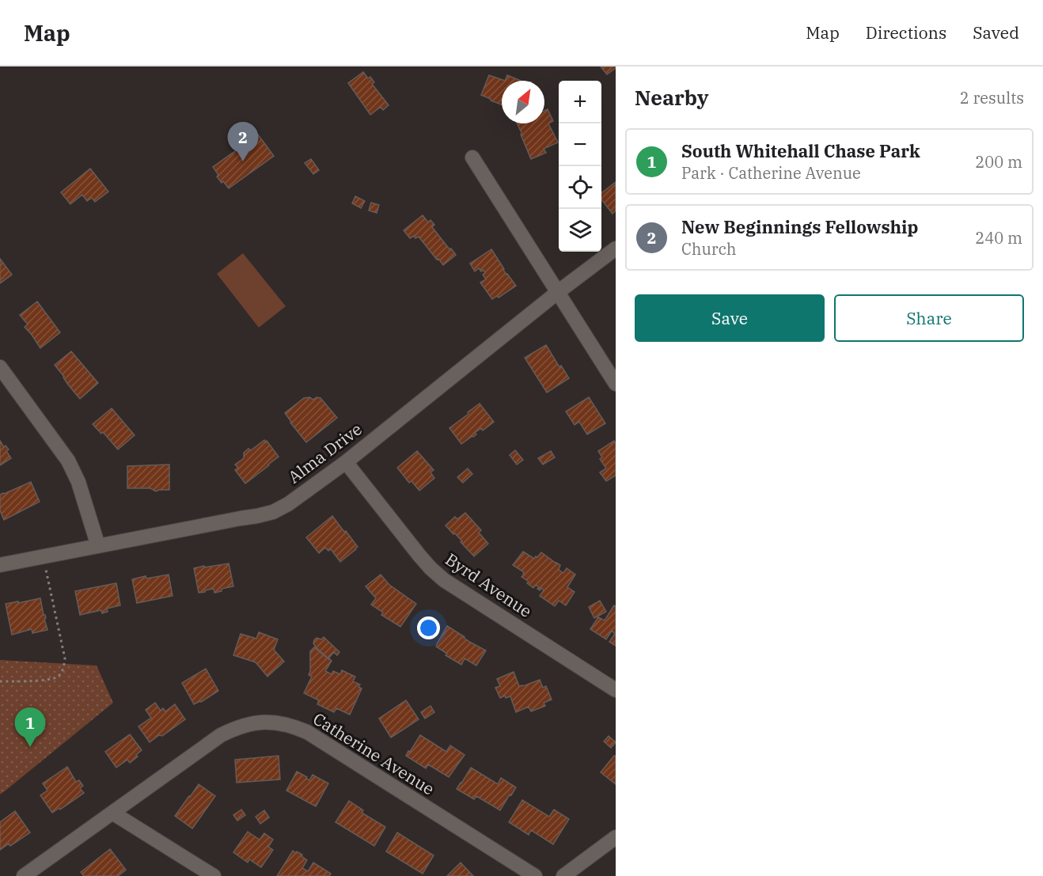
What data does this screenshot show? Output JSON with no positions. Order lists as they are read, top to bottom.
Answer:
{
  "streets": {
    "street": ["Alma Drive", "Byrd Avenue", "Catherine Avenue"]
  },
  "crossings": [
    ["Alma Drive", "Byrd Avenue"]
  ],
  "north": "top right",
  "page": {
    "header": "Map",
    "nav": ["Map", "Directions", "Saved"],
    "heading": ["Nearby", "2 results"],
    "map_buttons": ["+", "−"],
    "pins": ["2", "1"],
    "list": [
      {
        "mark": "1",
        "name": "South Whitehall Chase Park",
        "note": "Park · Catherine Avenue",
        "value": "200 m"
      },
      {
        "mark": "2",
        "name": "New Beginnings Fellowship",
        "note": "Church",
        "value": "240 m"
      }
    ],
    "buttons": ["Save", "Share"]
  }
}
